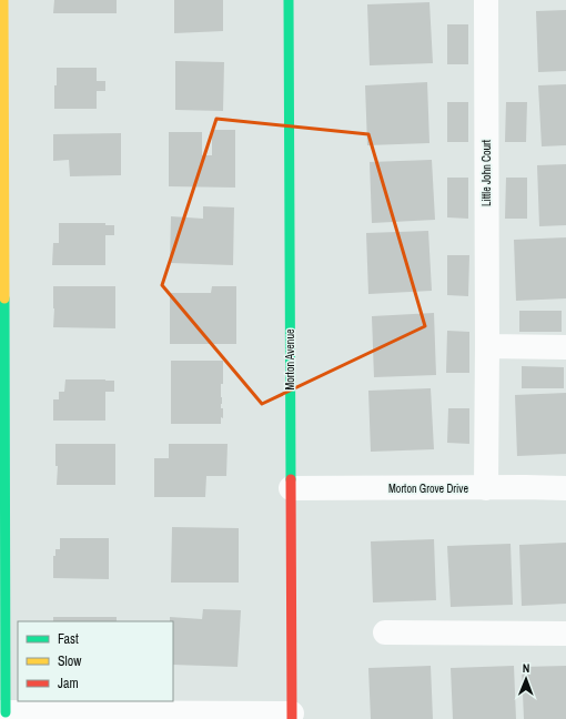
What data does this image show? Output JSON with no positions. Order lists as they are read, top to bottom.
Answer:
{
  "streets": {
    "street": ["Little John Court", "Morton Avenue", "Morton Grove Drive"]
  },
  "crossings": [
    ["Little John Court", "Morton Grove Drive"],
    ["Morton Avenue", "Morton Grove Drive"]
  ],
  "legend": ["Fast", "Slow", "Jam"],
  "north": "top"
}
